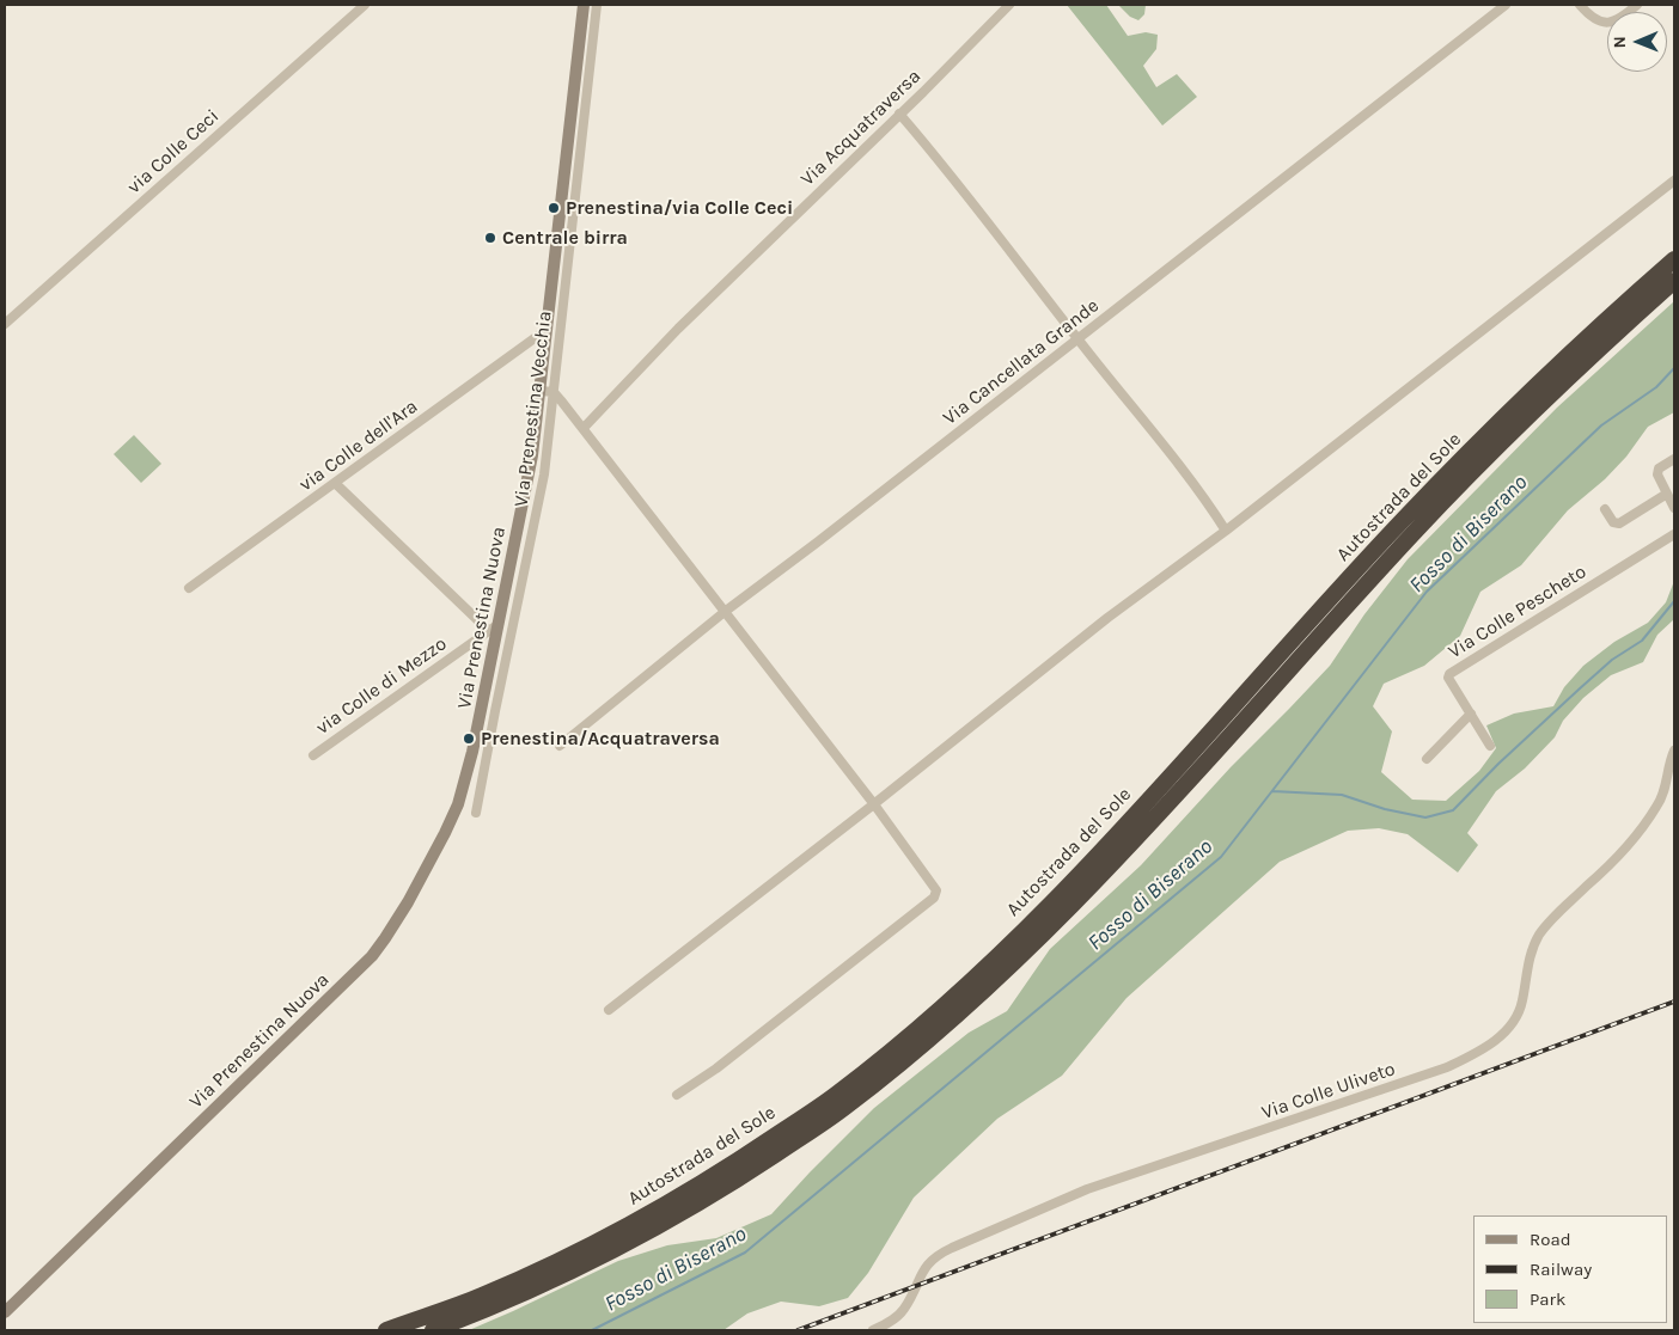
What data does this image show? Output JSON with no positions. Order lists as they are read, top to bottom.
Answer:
{
  "streets": {
    "highway": ["Autostrada del Sole"],
    "main road": ["Via Prenestina Nuova"],
    "street": [
      "Via Acquatraversa",
      "via Colle Ceci",
      "Via Cancellata Grande",
      "Via Prenestina Vecchia",
      "via Colle dell'Ara",
      "Via Colle Pescheto",
      "via Colle di Mezzo",
      "Via Colle Uliveto"
    ]
  },
  "crossings": [
    ["via Colle dell'Ara", "Via Prenestina Nuova"],
    ["Via Prenestina Nuova", "via Colle di Mezzo"]
  ],
  "water": ["Fosso di Biserano"],
  "places": ["Prenestina/via Colle Ceci", "Centrale birra", "Prenestina/Acquatraversa"],
  "legend": ["Road", "Railway", "Park"],
  "north": "left"
}
